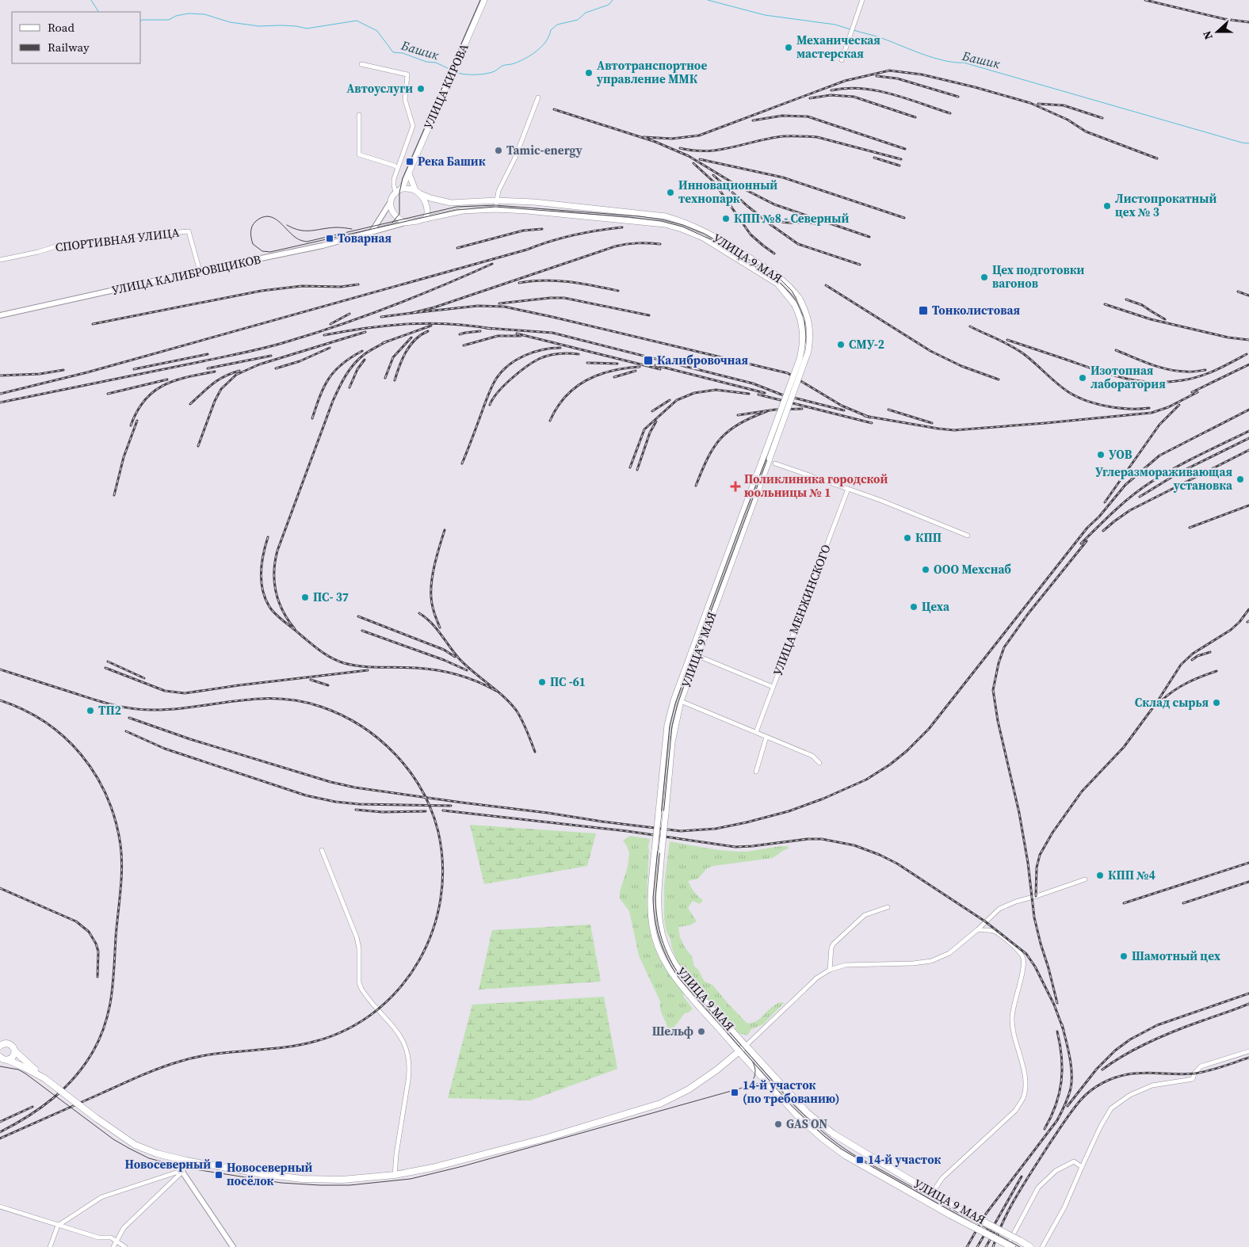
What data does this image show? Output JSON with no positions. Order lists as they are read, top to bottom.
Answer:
{
  "streets": {
    "main road": ["УЛИЦА КИРОВА", "УЛИЦА 9 МАЯ"],
    "street": ["СПОРТИВНАЯ УЛИЦА", "УЛИЦА КАЛИБРОВЩИКОВ", "УЛИЦА МЕНЖИНСКОГО"]
  },
  "crossings": [
    ["УЛИЦА КИРОВА", "УЛИЦА 9 МАЯ"],
    ["УЛИЦА КИРОВА", "УЛИЦА КАЛИБРОВЩИКОВ"],
    ["СПОРТИВНАЯ УЛИЦА", "УЛИЦА КАЛИБРОВЩИКОВ"],
    ["УЛИЦА 9 МАЯ", "УЛИЦА КАЛИБРОВЩИКОВ"]
  ],
  "water": ["Башик"],
  "places": {
    "other": [
      "Механическая мастерская",
      "Автотранспортное управление ММК",
      "Автоуслуги",
      "Tamic-energy",
      "Инновационный технопарк",
      "Листопрокатный цех № 3",
      "КПП №8 - Северный",
      "Цех подготовки вагонов",
      "СМУ-2",
      "Изотопная лаборатория",
      "УОВ",
      "Углеразмораживающая установка",
      "КПП",
      "ООО Мехснаб",
      "ПС- 37",
      "Цеха",
      "ПС -61",
      "Склад сырья",
      "ТП2",
      "КПП №4",
      "Шамотный цех",
      "Шельф",
      "GAS ON"
    ],
    "transit": [
      "Река Башик",
      "Товарная",
      "Тонколистовая",
      "Калибровочная",
      "14-й участок (по требованию)",
      "14-й участок",
      "Новосеверный",
      "Новосеверный посёлок"
    ],
    "health": ["Поликлиника городской юольницы № 1"]
  },
  "legend": ["Road", "Railway"],
  "north": "left"
}
